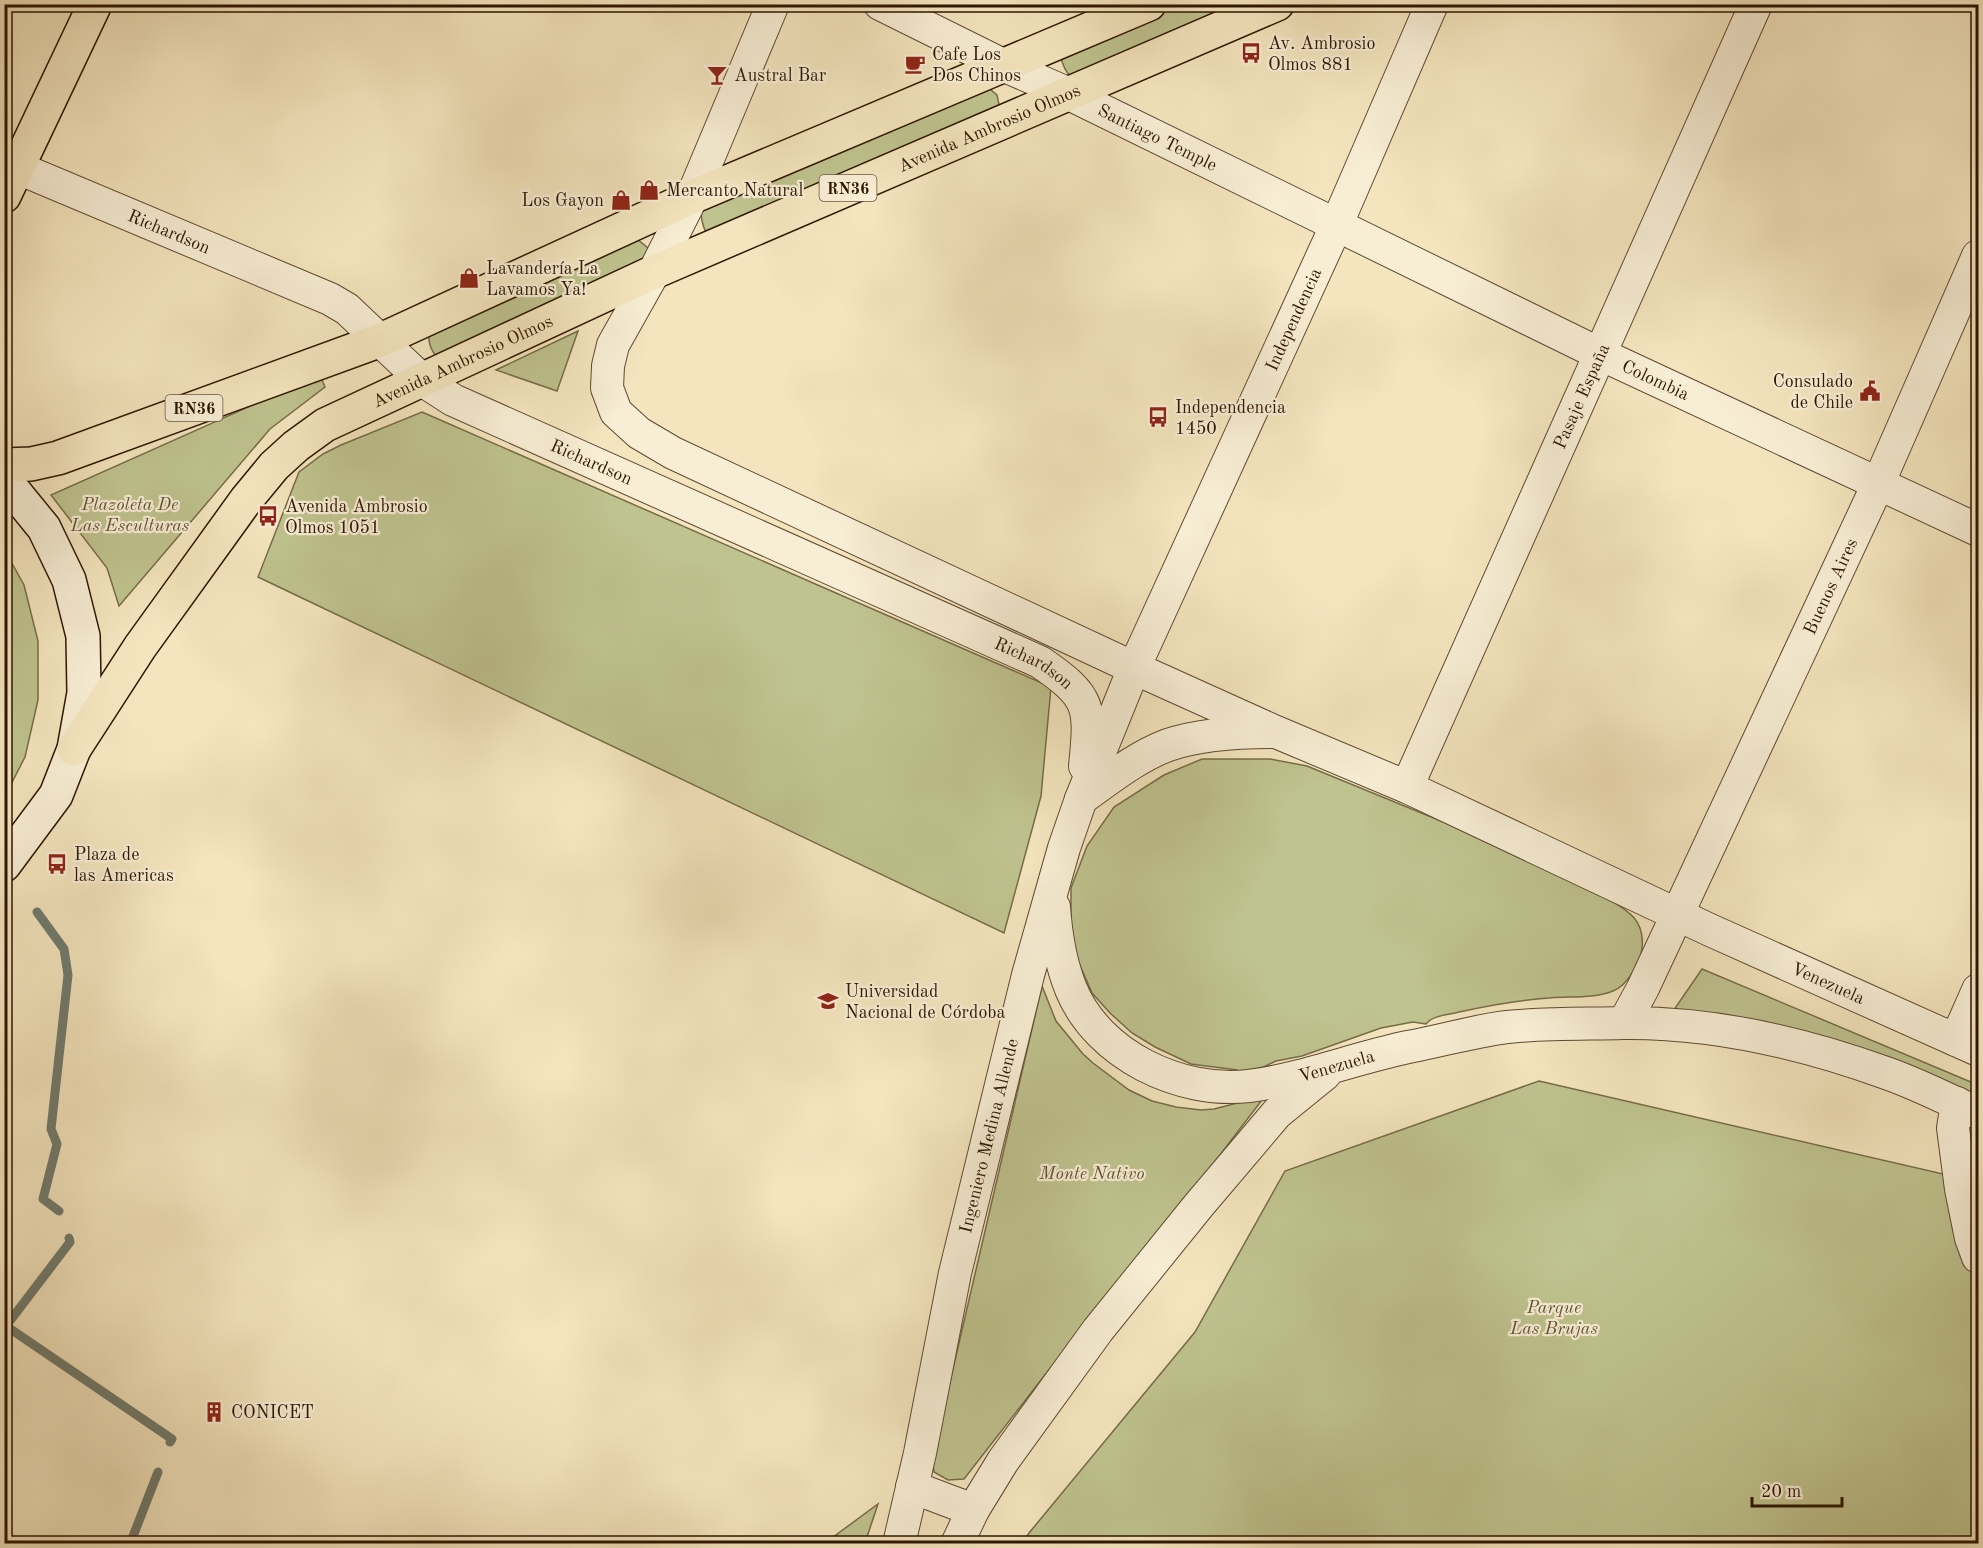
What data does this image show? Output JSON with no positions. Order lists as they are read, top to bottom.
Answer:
{
  "streets": {
    "main road": ["Avenida Ambrosio Olmos", "RN36"],
    "street": [
      "Santiago Temple",
      "Richardson",
      "Independencia",
      "Colombia",
      "Pasaje España",
      "Buenos Aires",
      "Venezuela",
      "Ingeniero Medina Allende"
    ]
  },
  "crossings": [
    ["Avenida Ambrosio Olmos", "Santiago Temple"],
    ["Avenida Ambrosio Olmos", "RN36"],
    ["Avenida Ambrosio Olmos", "Richardson"],
    ["Santiago Temple", "RN36"],
    ["Santiago Temple", "Independencia"],
    ["Santiago Temple", "Colombia"],
    ["RN36", "Richardson"],
    ["Richardson", "Independencia"],
    ["Richardson", "Venezuela"],
    ["Richardson", "Ingeniero Medina Allende"],
    ["Independencia", "Colombia"],
    ["Independencia", "Venezuela"],
    ["Independencia", "Ingeniero Medina Allende"],
    ["Colombia", "Pasaje España"],
    ["Colombia", "Buenos Aires"],
    ["Pasaje España", "Venezuela"],
    ["Buenos Aires", "Venezuela"],
    ["Venezuela", "Ingeniero Medina Allende"]
  ],
  "parks": ["Plazoleta De Las Esculturas", "Monte Nativo", "Parque Las Brujas"],
  "places": {
    "bus stop": [
      "Av. Ambrosio Olmos 881",
      "Independencia 1450",
      "Avenida Ambrosio Olmos 1051",
      "Plaza de las Americas"
    ],
    "cafe": ["Cafe Los Dos Chinos"],
    "bar": ["Austral Bar"],
    "shop": ["Mercanto Natural", "Los Gayon", "Lavandería La Lavamos Ya!"],
    "public building": ["Consulado de Chile"],
    "school or university": ["Universidad Nacional de Córdoba"],
    "building": ["CONICET"]
  },
  "scale_bar": "20 m"
}
